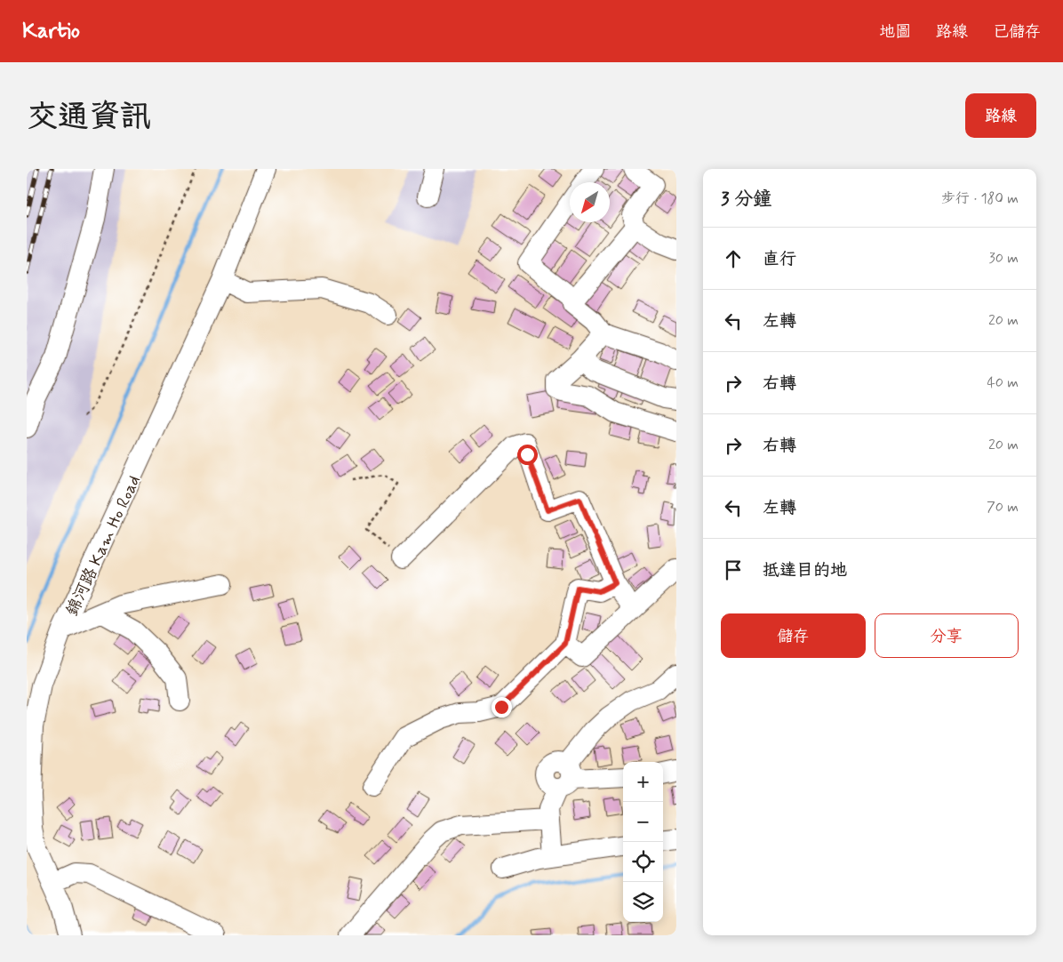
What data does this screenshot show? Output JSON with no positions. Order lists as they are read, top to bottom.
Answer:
{
  "streets": {
    "street": ["錦河路 Kam Ho Road"]
  },
  "north": "bottom left",
  "page": {
    "header": "Kartio",
    "nav": ["地圖", "路線", "已儲存"],
    "buttons": [
      "路線",
      ["儲存", "分享"]
    ],
    "title": "交通資訊",
    "heading": ["3 分鐘", "步行 · 180 m"],
    "list": [
      ["直行", "30 m"],
      ["左轉", "20 m"],
      ["右轉", "40 m"],
      ["右轉", "20 m"],
      ["左轉", "70 m"],
      "抵達目的地"
    ],
    "map_buttons": ["+", "−"]
  }
}
